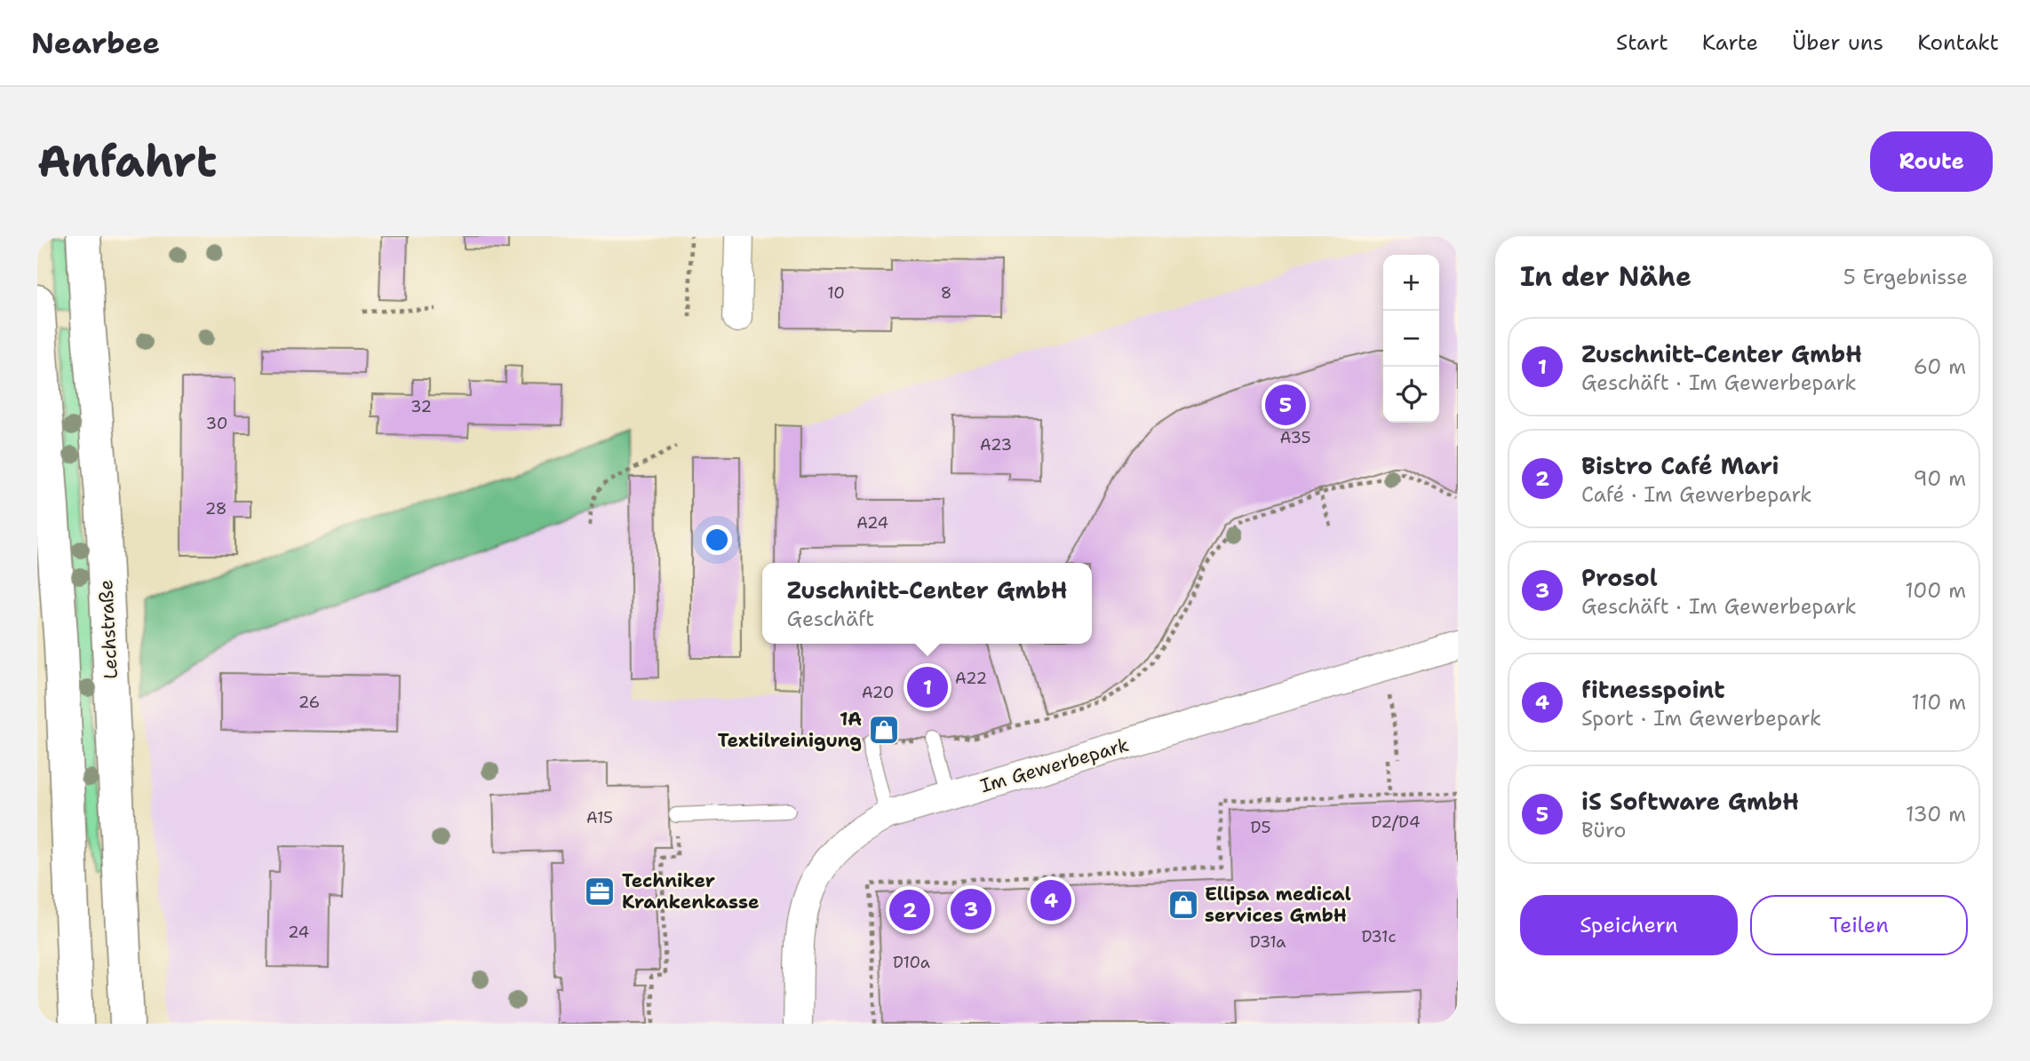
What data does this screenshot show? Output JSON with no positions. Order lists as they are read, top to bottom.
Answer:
{
  "streets": {
    "street": ["Lechstraße", "Im Gewerbepark"]
  },
  "places": {
    "shop": ["1A Textilreinigung", "Ellipsa medical services GmbH"],
    "office": ["Techniker Krankenkasse"]
  },
  "house_numbers": [
    "10",
    "8",
    "32",
    "30",
    "A35",
    "A23",
    "28",
    "A24",
    "A22",
    "A20",
    "26",
    "A15",
    "D2/D4",
    "D5",
    "24",
    "D31c",
    "D31a",
    "D10a"
  ],
  "page": {
    "header": "Nearbee",
    "nav": [
      "Start",
      "Karte",
      "Über uns",
      "Kontakt"
    ],
    "buttons": [
      "Route",
      ["Speichern", "Teilen"]
    ],
    "title": "Anfahrt",
    "heading": ["In der Nähe", "5 Ergebnisse"],
    "map_buttons": ["+", "−"],
    "list": [
      {
        "mark": "1",
        "name": "Zuschnitt-Center GmbH",
        "note": "Geschäft · Im Gewerbepark",
        "value": "60 m"
      },
      {
        "mark": "2",
        "name": "Bistro Café Mari",
        "note": "Café · Im Gewerbepark",
        "value": "90 m"
      },
      {
        "mark": "3",
        "name": "Prosol",
        "note": "Geschäft · Im Gewerbepark",
        "value": "100 m"
      },
      {
        "mark": "4",
        "name": "fitnesspoint",
        "note": "Sport · Im Gewerbepark",
        "value": "110 m"
      },
      {
        "mark": "5",
        "name": "iS Software GmbH",
        "note": "Büro",
        "value": "130 m"
      }
    ],
    "pins": [
      "5",
      "1",
      "4",
      "3",
      "2"
    ],
    "popup": ["Zuschnitt-Center GmbH", "Geschäft"]
  }
}
